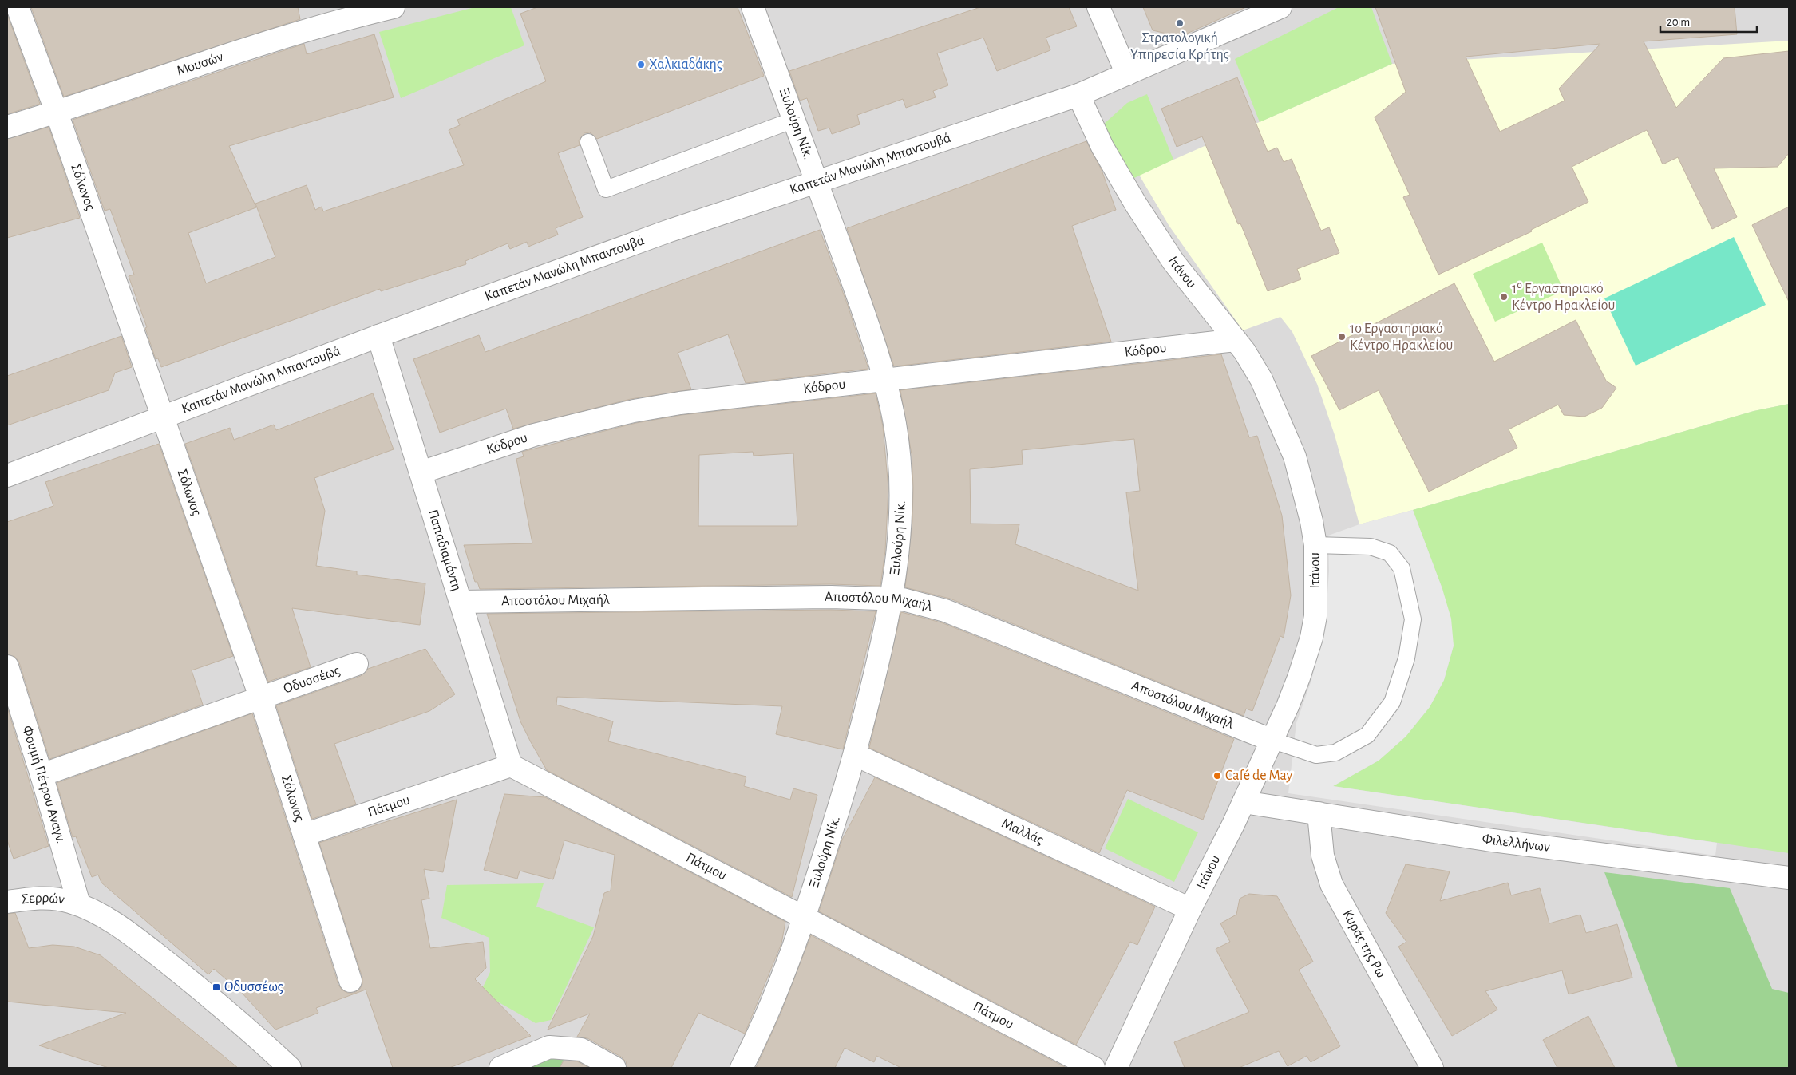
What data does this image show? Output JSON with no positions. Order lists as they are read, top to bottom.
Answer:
{
  "streets": {
    "street": [
      "Μουσών",
      "Ξυλούρη Νίκ.",
      "Καπετάν Μανώλη Μπαντουβά",
      "Σόλωνος",
      "Ιτάνου",
      "Κόδρου",
      "Παπαδιαμάντη",
      "Αποστόλου Μιχαήλ",
      "Οδυσσέως",
      "Φουμή Πέτρου Αναγν.",
      "Πάτμου",
      "Μαλλάς",
      "Φιλελλήνων",
      "Σερρών",
      "Κυράς της Ρω"
    ]
  },
  "crossings": [
    ["Μουσών", "Σόλωνος"],
    ["Ξυλούρη Νίκ.", "Καπετάν Μανώλη Μπαντουβά"],
    ["Ξυλούρη Νίκ.", "Κόδρου"],
    ["Ξυλούρη Νίκ.", "Αποστόλου Μιχαήλ"],
    ["Ξυλούρη Νίκ.", "Πάτμου"],
    ["Ξυλούρη Νίκ.", "Μαλλάς"],
    ["Καπετάν Μανώλη Μπαντουβά", "Σόλωνος"],
    ["Καπετάν Μανώλη Μπαντουβά", "Ιτάνου"],
    ["Καπετάν Μανώλη Μπαντουβά", "Παπαδιαμάντη"],
    ["Σόλωνος", "Οδυσσέως"],
    ["Σόλωνος", "Πάτμου"],
    ["Ιτάνου", "Κόδρου"],
    ["Ιτάνου", "Αποστόλου Μιχαήλ"],
    ["Ιτάνου", "Μαλλάς"],
    ["Ιτάνου", "Φιλελλήνων"],
    ["Κόδρου", "Παπαδιαμάντη"],
    ["Παπαδιαμάντη", "Αποστόλου Μιχαήλ"],
    ["Παπαδιαμάντη", "Πάτμου"],
    ["Οδυσσέως", "Φουμή Πέτρου Αναγν."],
    ["Φουμή Πέτρου Αναγν.", "Σερρών"],
    ["Φιλελλήνων", "Κυράς της Ρω"]
  ],
  "places": {
    "other": [
      "Στρατολογική Υπηρεσία Κρήτης",
      "Χαλκιαδάκης",
      "1⁰ Εργαστηριακό Κέντρο Ηρακλείου",
      "1ο Εργαστηριακό Κέντρο Ηρακλείου",
      "Café de May"
    ],
    "transit": ["Οδυσσέως"]
  },
  "scale_bar": "20 m"
}
